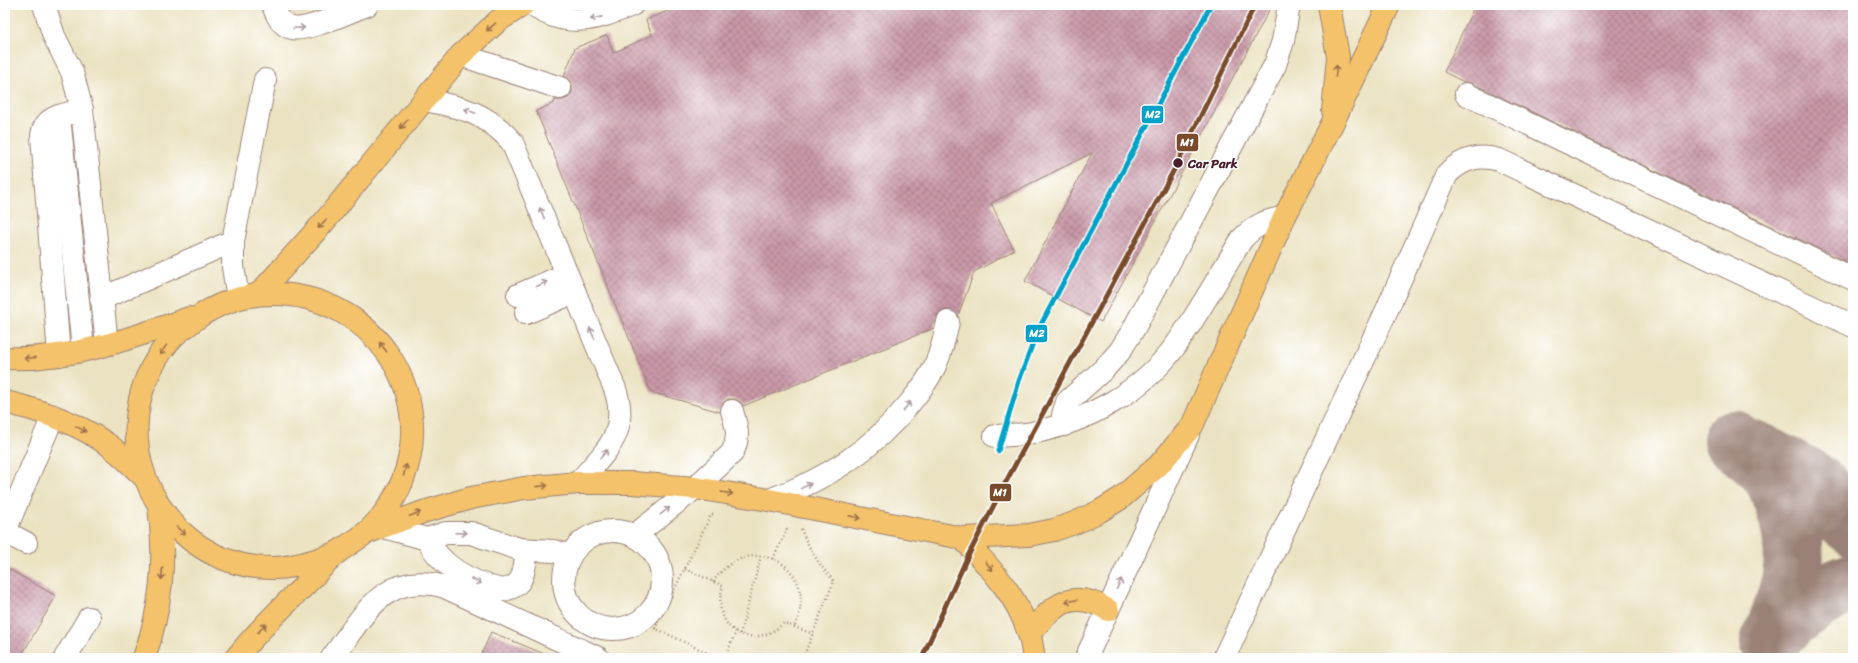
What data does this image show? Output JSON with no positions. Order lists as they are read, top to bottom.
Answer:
{
  "places": ["Car Park"],
  "lines": ["transit line M1", "transit line M2"]
}
